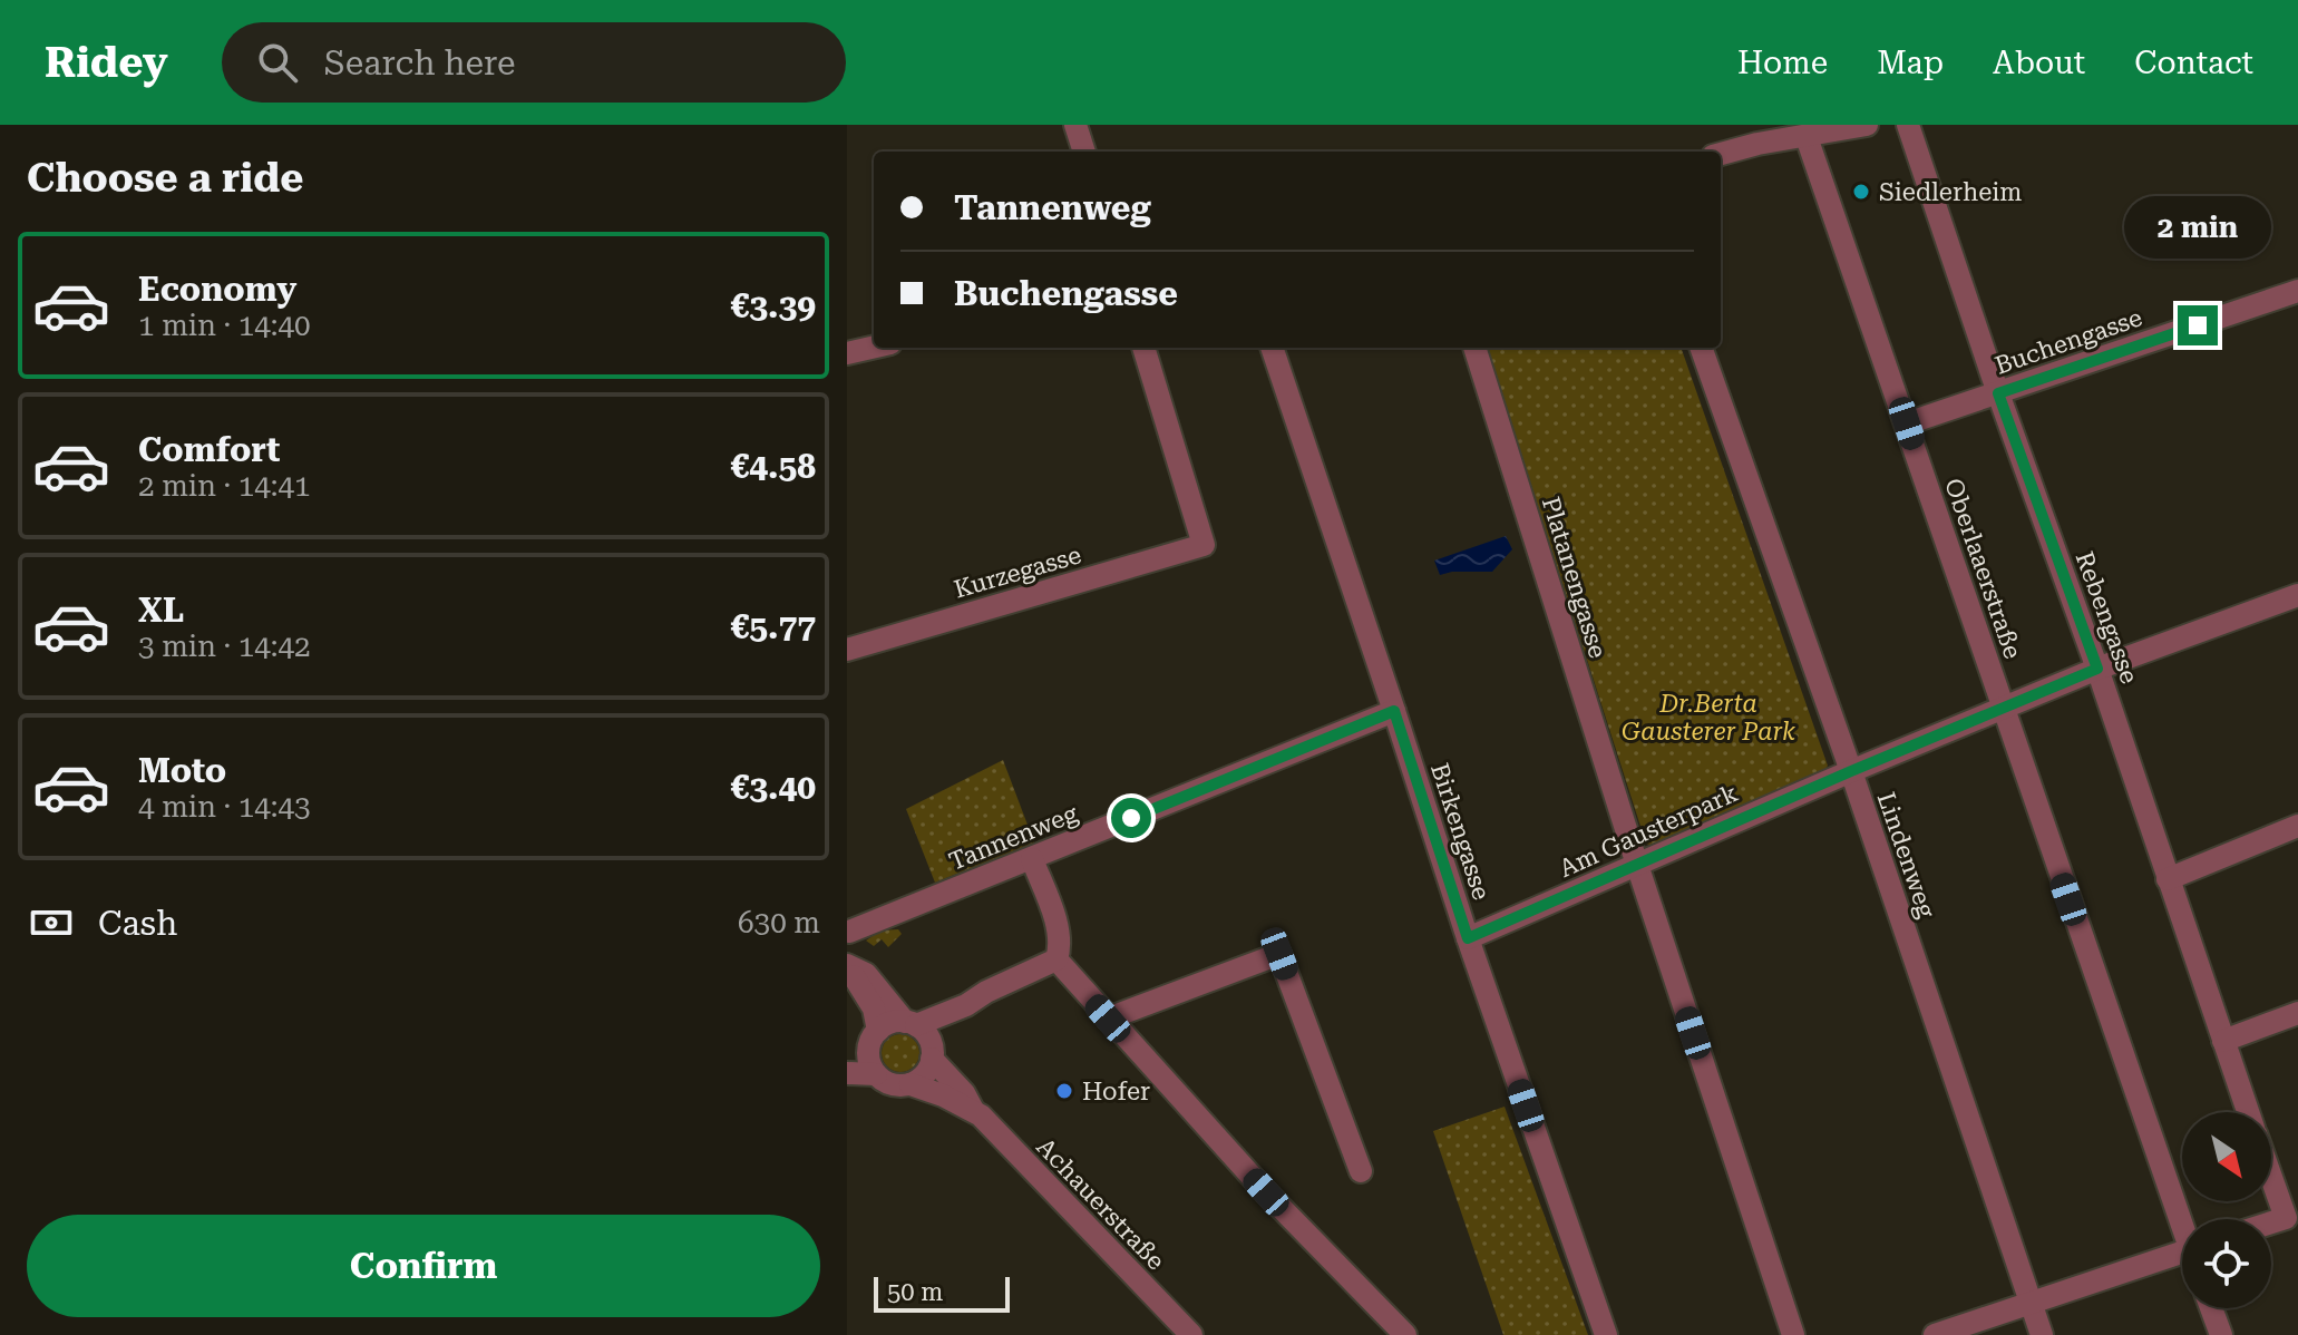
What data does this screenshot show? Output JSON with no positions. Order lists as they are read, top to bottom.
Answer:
{
  "streets": {
    "street": [
      "Buchengasse",
      "Oberlaaerstraße",
      "Kurzegasse",
      "Platanengasse",
      "Rebengasse",
      "Am Gausterpark",
      "Birkengasse",
      "Tannenweg",
      "Lindenweg",
      "Achauerstraße"
    ]
  },
  "crossings": [
    ["Buchengasse", "Oberlaaerstraße"],
    ["Buchengasse", "Rebengasse"],
    ["Oberlaaerstraße", "Am Gausterpark"],
    ["Platanengasse", "Am Gausterpark"],
    ["Rebengasse", "Am Gausterpark"],
    ["Am Gausterpark", "Birkengasse"],
    ["Am Gausterpark", "Lindenweg"],
    ["Birkengasse", "Tannenweg"]
  ],
  "parks": ["Dr.Berta Gausterer Park"],
  "places": ["Siedlerheim", "Hofer"],
  "scale_bar": "50 m",
  "north": "bottom right",
  "page": {
    "header": "Ridey",
    "search": "Search here",
    "nav": [
      "Home",
      "Map",
      "About",
      "Contact"
    ],
    "heading": "Choose a ride",
    "banner": ["Tannenweg", "Buchengasse"],
    "bubble": "2 min",
    "list": [
      {
        "name": "Economy",
        "note": "1 min · 14:40",
        "value": "€3.39"
      },
      {
        "name": "Comfort",
        "note": "2 min · 14:41",
        "value": "€4.58"
      },
      {
        "name": "XL",
        "note": "3 min · 14:42",
        "value": "€5.77"
      },
      {
        "name": "Moto",
        "note": "4 min · 14:43",
        "value": "€3.40"
      }
    ],
    "pay": ["Cash", "630 m"],
    "buttons": "Confirm",
    "scale": "50 m"
  }
}
